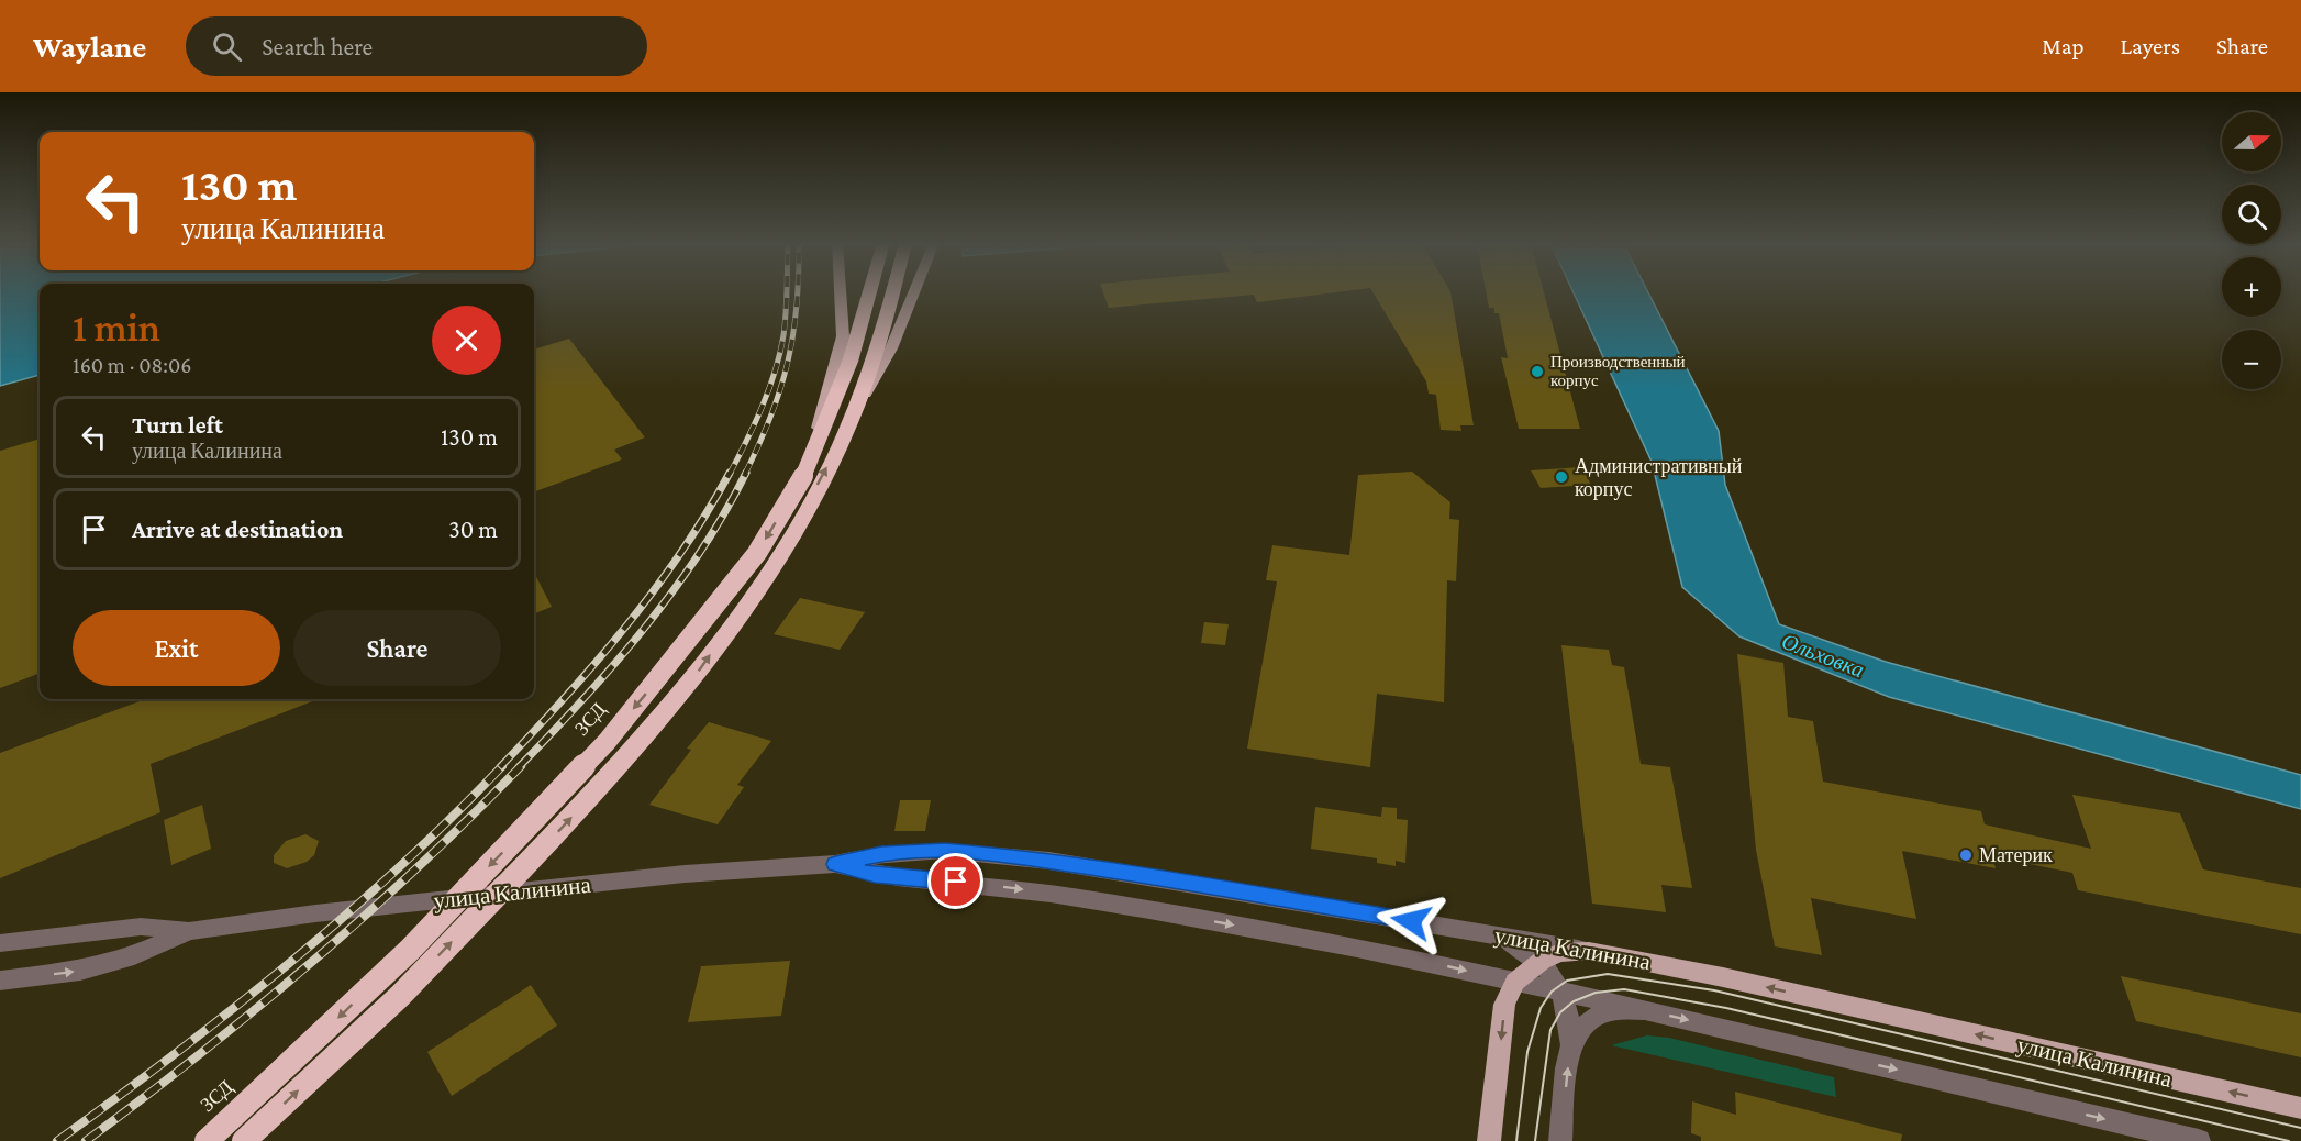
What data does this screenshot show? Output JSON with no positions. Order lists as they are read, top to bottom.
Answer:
{
  "streets": {
    "highway": ["ЗСД"],
    "main road": ["улица Калинина"]
  },
  "water": ["Ольховка"],
  "places": ["Производственный корпус", "Административный корпус", "Материк"],
  "north": "right",
  "page": {
    "header": "Waylane",
    "search": "Search here",
    "nav": ["Map", "Layers", "Share"],
    "map_buttons": ["+", "−"],
    "turn": ["130 m", "улица Калинина"],
    "heading": ["1 min", "160 m · 08:06"],
    "list": [
      {
        "name": "Turn left",
        "note": "улица Калинина",
        "value": "130 m"
      },
      {
        "name": "Arrive at destination",
        "value": "30 m"
      }
    ],
    "buttons": ["Exit", "Share"]
  }
}
